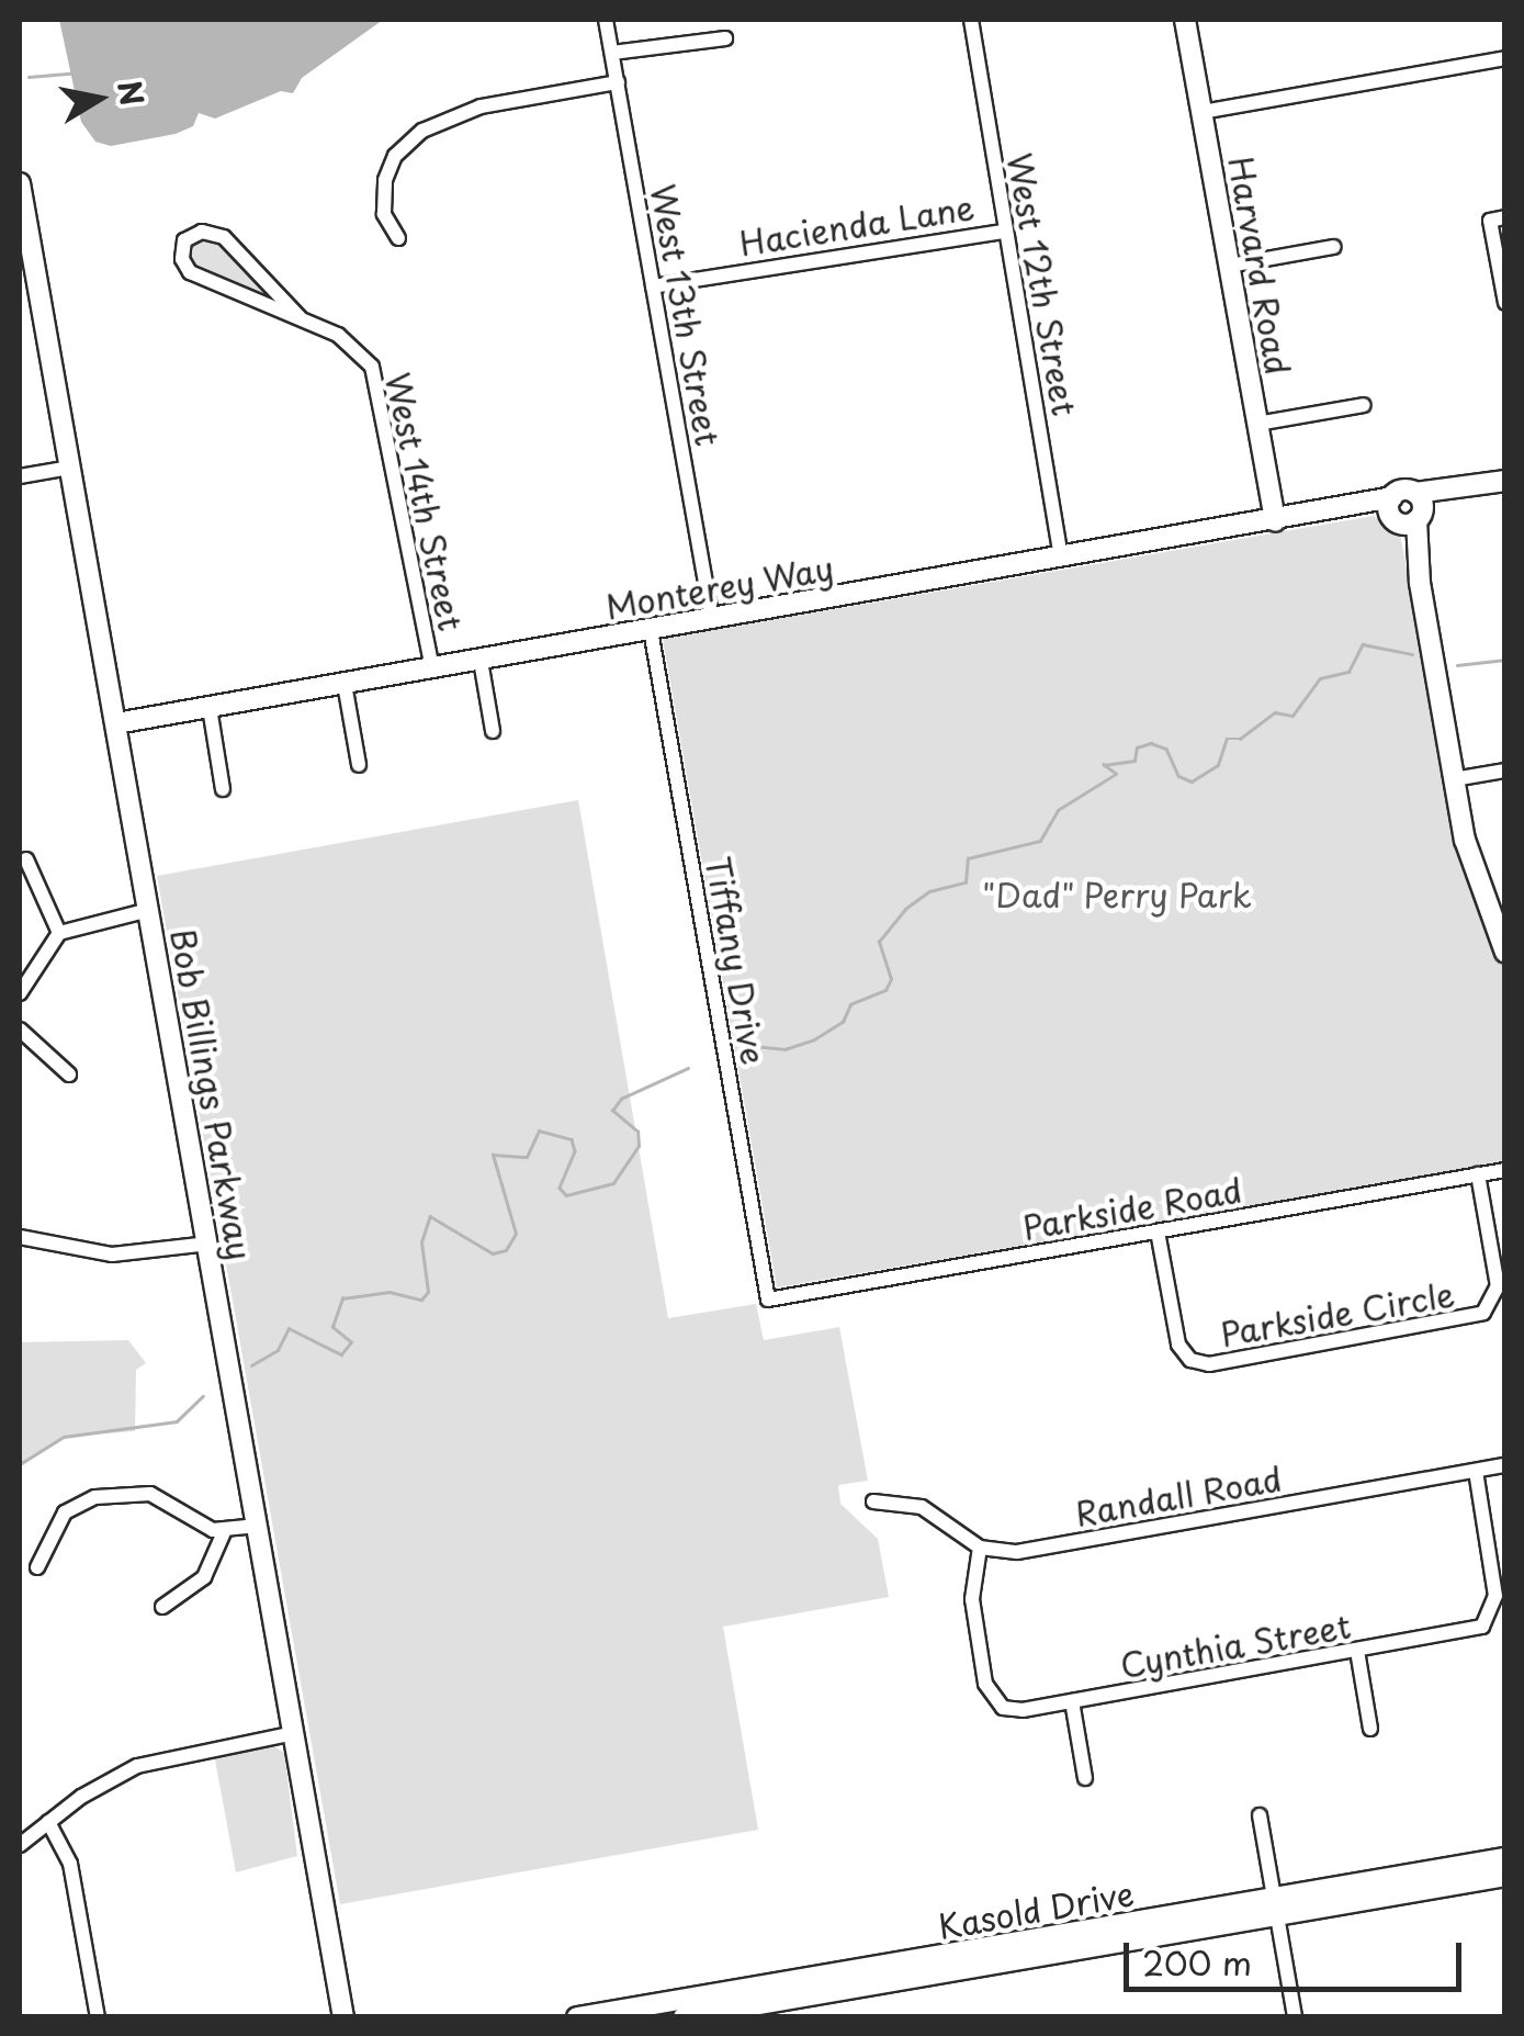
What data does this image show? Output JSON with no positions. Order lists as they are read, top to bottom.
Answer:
{
  "streets": {
    "main road": [
      "Harvard Road",
      "Monterey Way",
      "Bob Billings Parkway",
      "Kasold Drive"
    ],
    "street": [
      "Hacienda Lane",
      "West 12th Street",
      "West 13th Street",
      "West 14th Street",
      "Tiffany Drive",
      "Parkside Road",
      "Parkside Circle",
      "Randall Road",
      "Cynthia Street"
    ]
  },
  "crossings": [
    ["Hacienda Lane", "West 12th Street"],
    ["Hacienda Lane", "West 13th Street"],
    ["Harvard Road", "Monterey Way"],
    ["West 12th Street", "Monterey Way"],
    ["West 13th Street", "Monterey Way"],
    ["West 14th Street", "Monterey Way"],
    ["Monterey Way", "Tiffany Drive"],
    ["Monterey Way", "Bob Billings Parkway"],
    ["Tiffany Drive", "Parkside Road"],
    ["Parkside Road", "Parkside Circle"],
    ["Randall Road", "Cynthia Street"]
  ],
  "parks": ["\"Dad\" Perry Park"],
  "scale_bar": "200 m",
  "north": "right"
}
